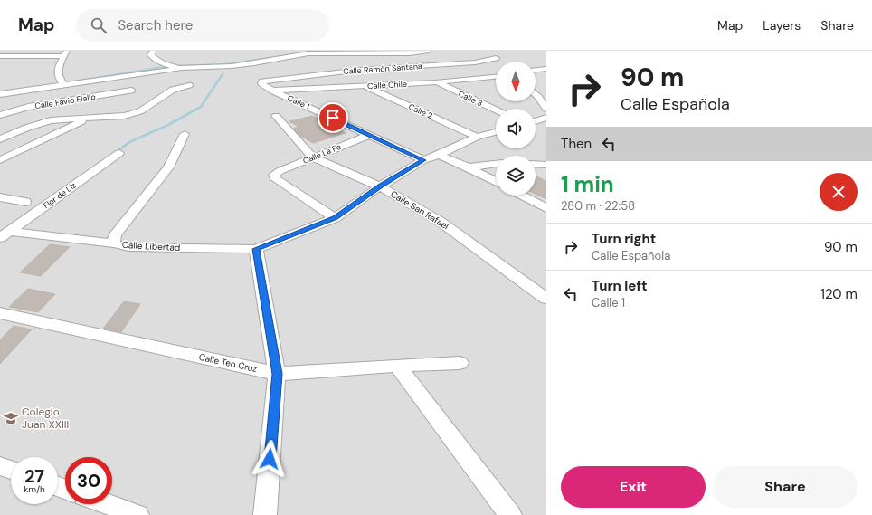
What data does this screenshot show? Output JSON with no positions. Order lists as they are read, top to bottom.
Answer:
{
  "streets": {
    "street": [
      "Calle Ramón Santana",
      "Calle Chile",
      "Calle 3",
      "Calle Favio Fiallo",
      "Calle 1",
      "Calle 2",
      "Calle La Fe",
      "Flor de Liz",
      "Calle San Rafael",
      "Calle Libertad",
      "Calle Teo Cruz"
    ]
  },
  "crossings": [
    ["Calle Ramón Santana", "Calle Chile"],
    ["Calle Ramón Santana", "Calle 1"],
    ["Calle Chile", "Calle 3"],
    ["Calle Chile", "Calle 1"],
    ["Calle Chile", "Calle 2"],
    ["Calle 1", "Calle La Fe"],
    ["Calle La Fe", "Calle San Rafael"]
  ],
  "places": {
    "school or university": ["Colegio Juan XXIII"]
  },
  "north": "bottom",
  "page": {
    "header": "Map",
    "search": "Search here",
    "nav": ["Map", "Layers", "Share"],
    "turn": ["90 m", "Calle Española"],
    "then": "Then",
    "heading": ["1 min", "280 m · 22:58"],
    "list": [
      {
        "name": "Turn right",
        "note": "Calle Española",
        "value": "90 m"
      },
      {
        "name": "Turn left",
        "note": "Calle 1",
        "value": "120 m"
      }
    ],
    "speed": "27 km/h",
    "limit": "30",
    "buttons": ["Exit", "Share"]
  }
}
